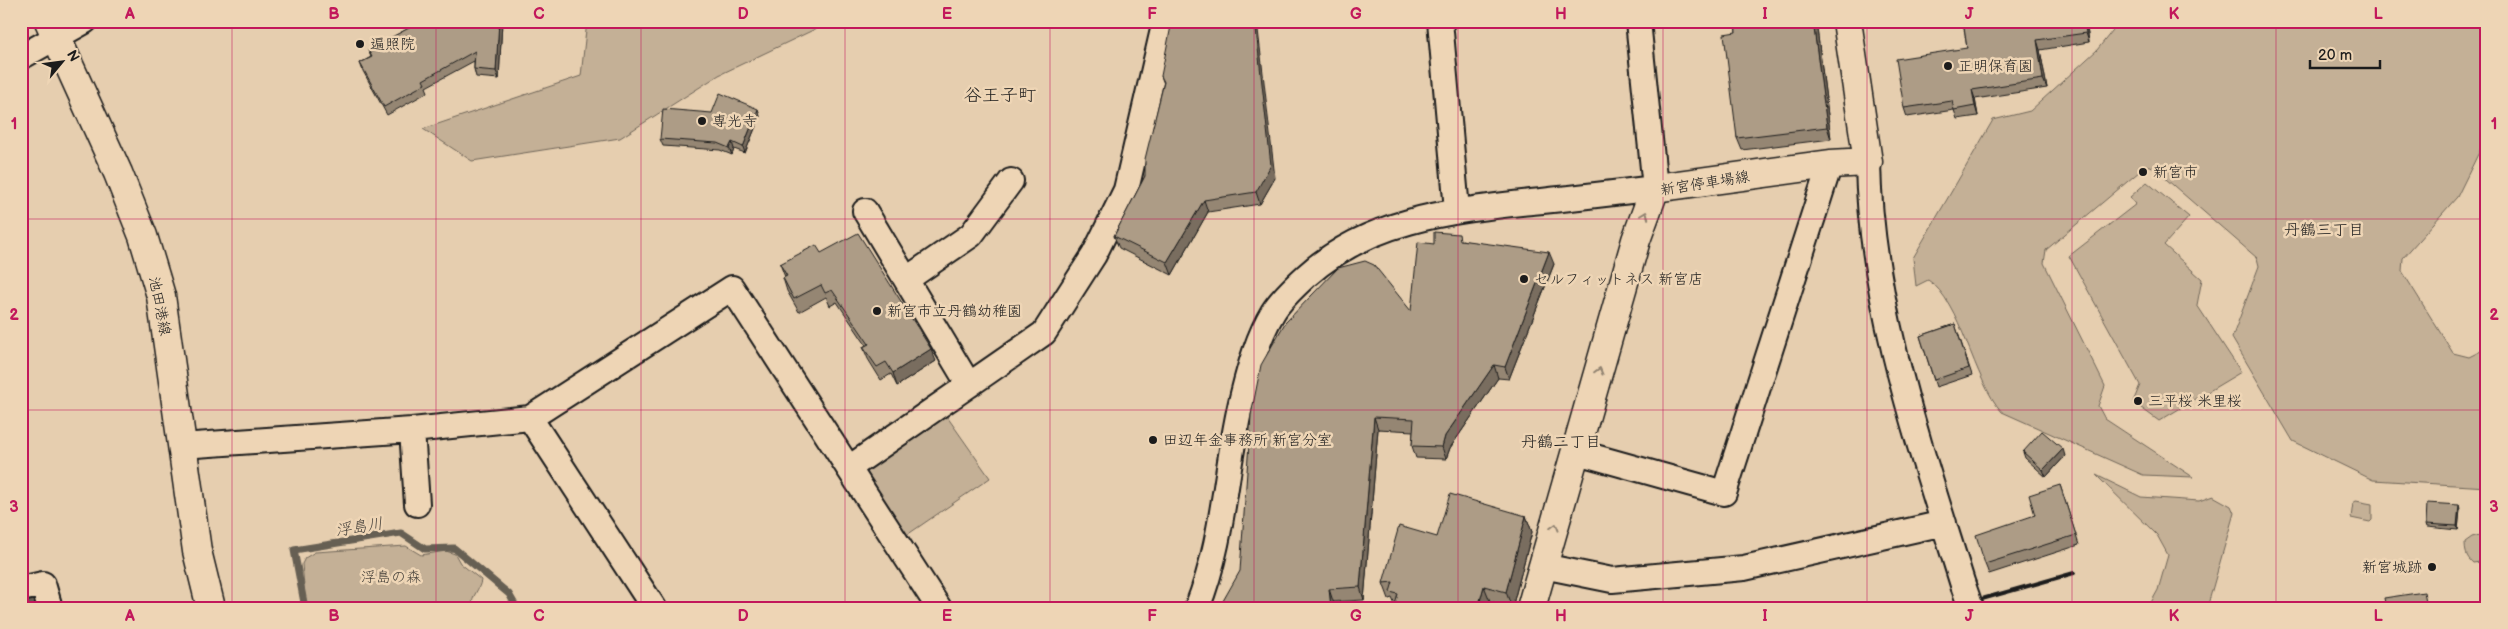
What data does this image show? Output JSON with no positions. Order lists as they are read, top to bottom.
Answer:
{
  "streets": {
    "main road": ["新宮停車場線", "池田港線"]
  },
  "one_way": ["新宮停車場線"],
  "districts": ["谷王子町", "丹鶴三丁目", "丹鶴二丁目"],
  "water": ["浮島川"],
  "parks": ["浮島の森"],
  "places": [
    "遍照院",
    "正明保育園",
    "専光寺",
    "新宮市",
    "セルフィットネス 新宮店",
    "新宮市立丹鶴幼稚園",
    "三平桜 米里桜",
    "田辺年金事務所 新宮分室",
    "新宮城跡"
  ],
  "scale_bar": "20 m",
  "north": "top right",
  "grid": {
    "columns": [
      "A",
      "B",
      "C",
      "D",
      "E",
      "F",
      "G",
      "H",
      "I",
      "J",
      "K",
      "L"
    ],
    "rows": ["1", "2", "3"]
  }
}
